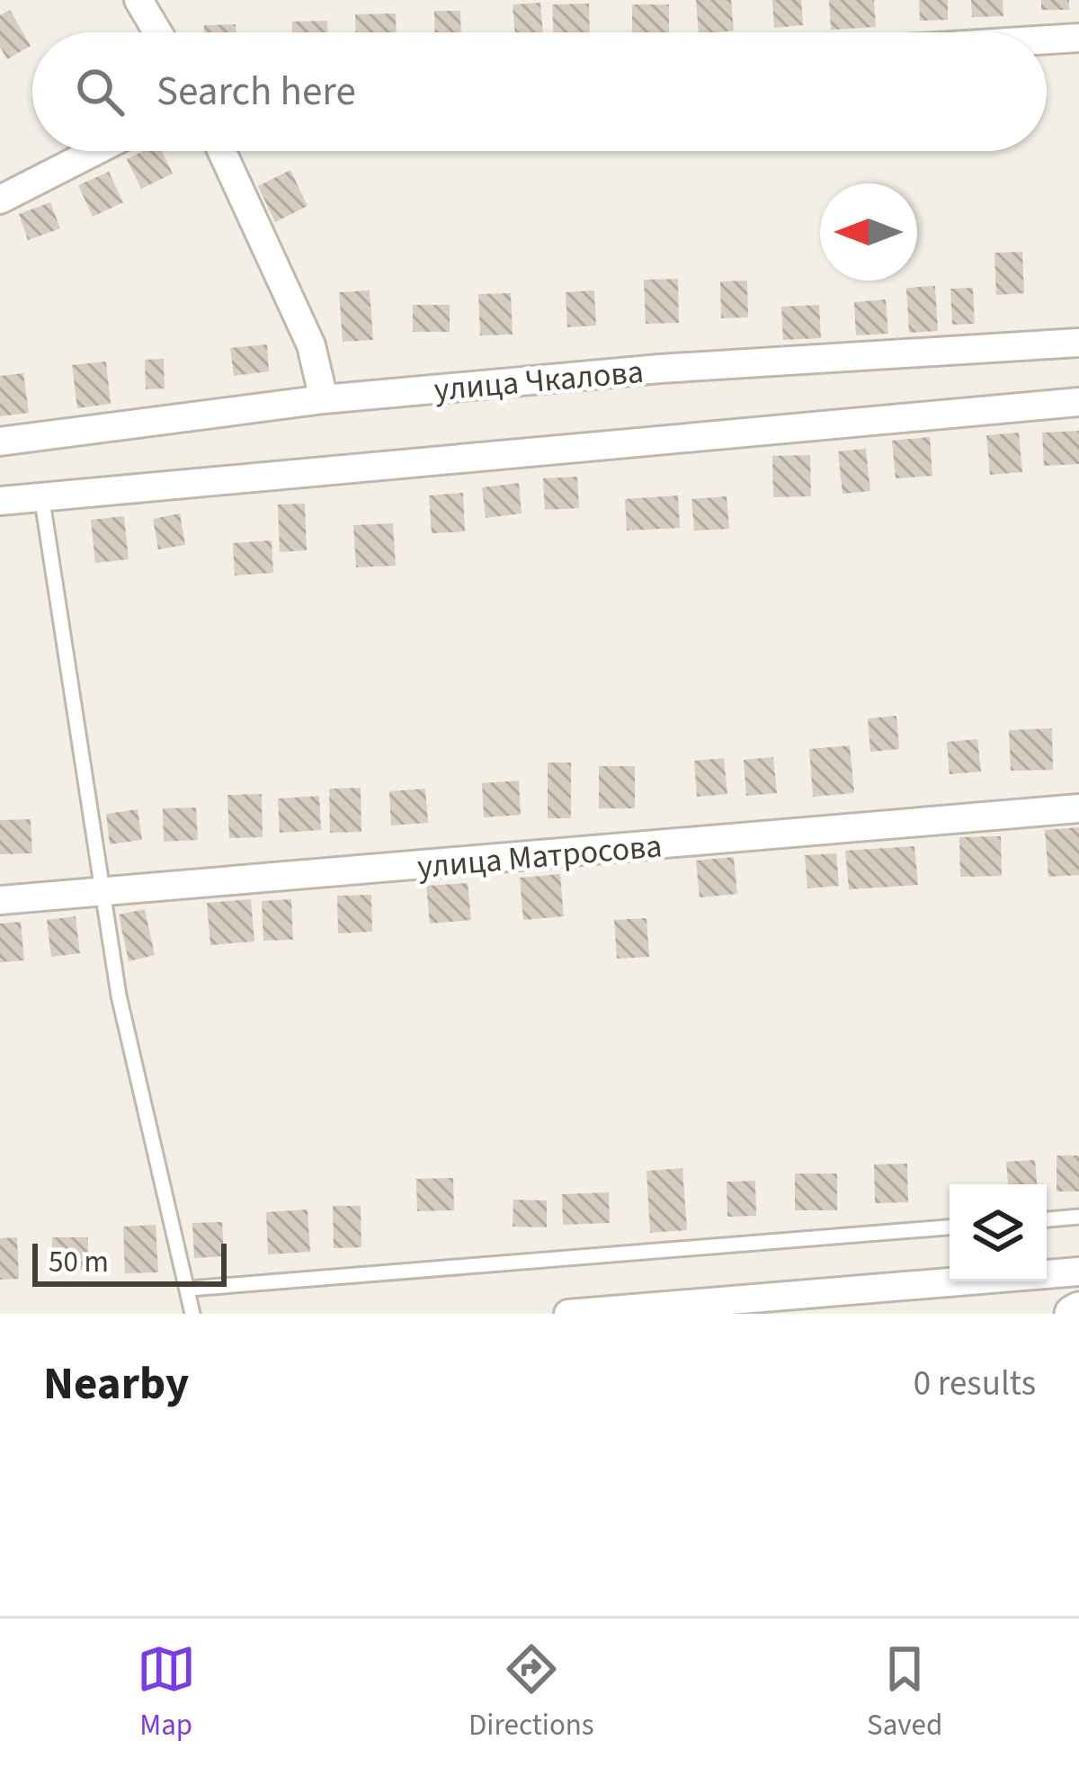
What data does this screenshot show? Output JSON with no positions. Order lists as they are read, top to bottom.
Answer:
{
  "streets": {
    "street": ["улица Чкалова", "улица Матросова"]
  },
  "scale_bar": "50 m",
  "north": "left",
  "page": {
    "search": "Search here",
    "scale": "50 m",
    "heading": ["Nearby", "0 results"],
    "nav": ["Map", "Directions", "Saved"]
  }
}
